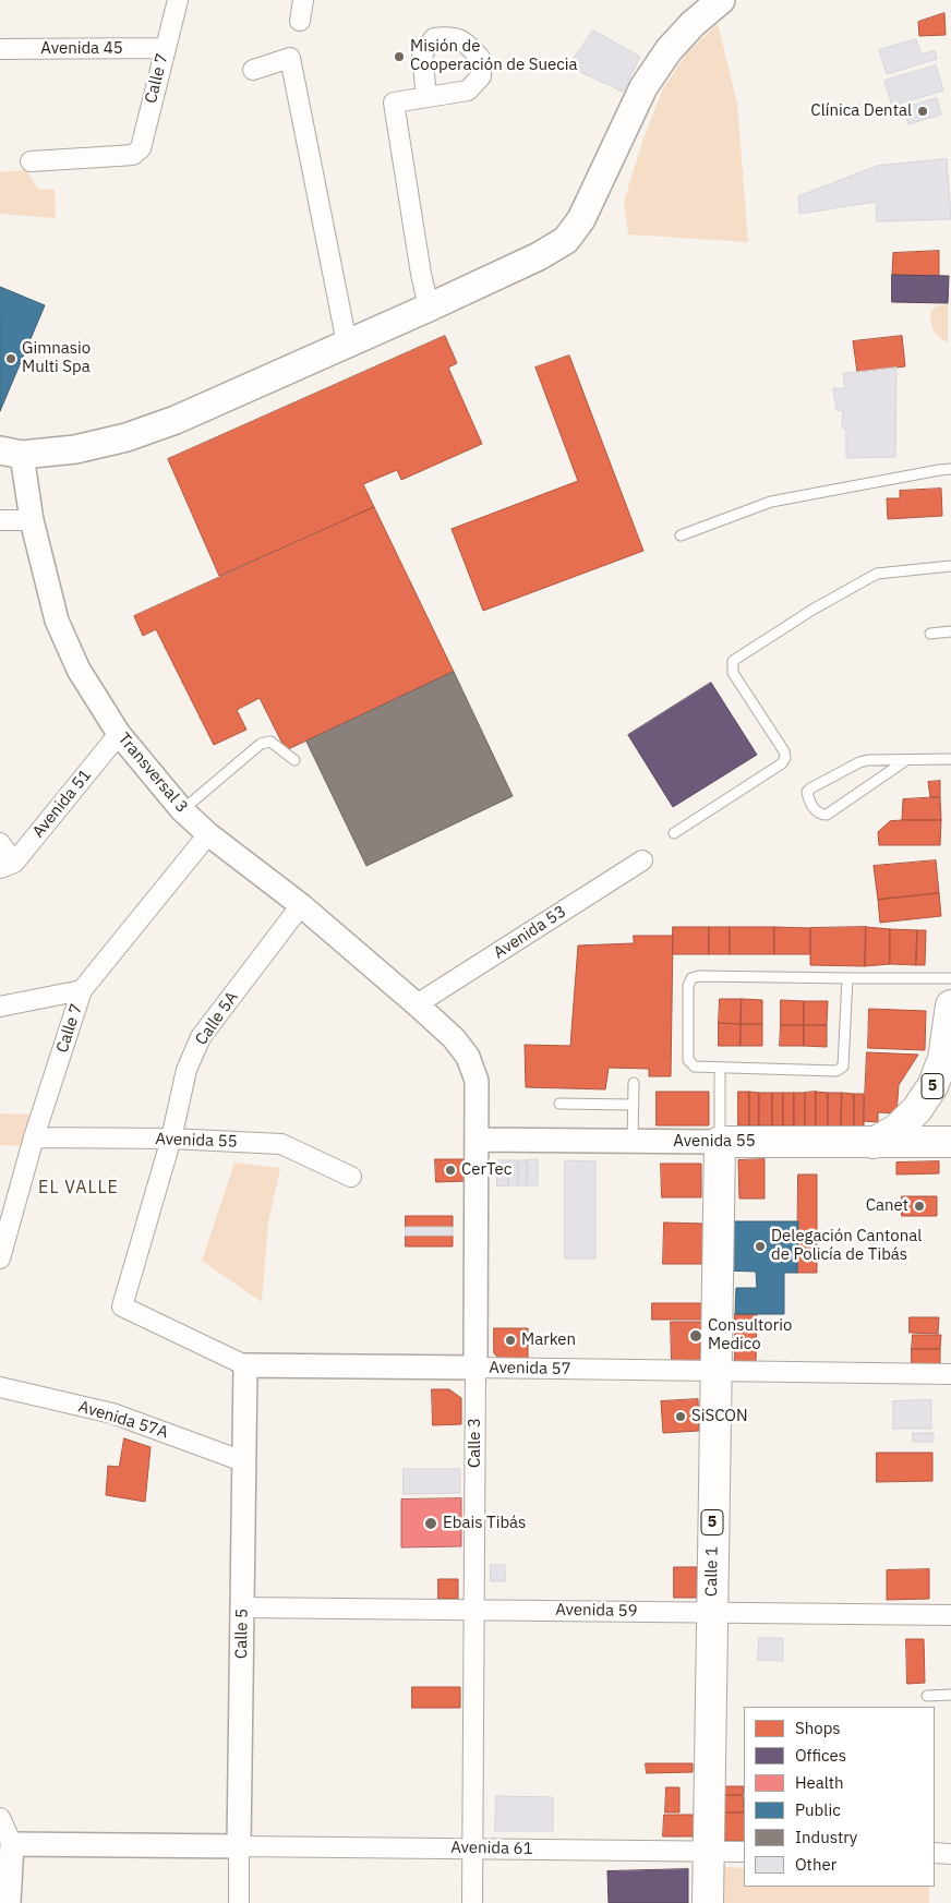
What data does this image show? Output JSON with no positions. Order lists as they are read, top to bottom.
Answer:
{
  "streets": {
    "main road": ["5", "Avenida 55", "Calle 1"],
    "street": [
      "Avenida 45",
      "Calle 7",
      "Transversal 3",
      "Avenida 51",
      "Avenida 53",
      "Calle 5A",
      "Avenida 57",
      "Avenida 57A",
      "Calle 3",
      "Avenida 59",
      "Calle 5",
      "Avenida 61"
    ]
  },
  "crossings": [
    ["Avenida 45", "Calle 7"],
    ["Calle 7", "Transversal 3"],
    ["Calle 7", "Avenida 55"],
    ["Transversal 3", "Avenida 51"],
    ["Transversal 3", "Avenida 53"],
    ["Transversal 3", "Calle 5A"],
    ["Transversal 3", "Calle 3"],
    ["Avenida 53", "Calle 3"],
    ["Calle 5A", "Avenida 55"],
    ["Calle 5A", "Avenida 57"],
    ["5", "Avenida 55"],
    ["Avenida 55", "Calle 3"],
    ["Avenida 55", "Calle 1"],
    ["Avenida 57", "Calle 3"],
    ["Avenida 57", "Calle 1"],
    ["Avenida 57", "Calle 5"],
    ["Avenida 57A", "Calle 5"],
    ["Calle 3", "Avenida 59"],
    ["Calle 3", "Avenida 61"],
    ["Calle 1", "Avenida 59"],
    ["Calle 1", "Avenida 61"],
    ["Avenida 59", "Calle 5"],
    ["Calle 5", "Avenida 61"]
  ],
  "districts": ["EL VALLE"],
  "places": [
    "Misión de Cooperación de Suecia",
    "Clínica Dental",
    "Gimnasio Multi Spa",
    "CerTec",
    "Canet",
    "Delegación Cantonal de Policía de Tibás",
    "Consultorio Medico",
    "Marken",
    "SiSCON",
    "Ebais Tibás"
  ],
  "legend": [
    "Shops",
    "Offices",
    "Health",
    "Public",
    "Industry",
    "Other"
  ]
}
